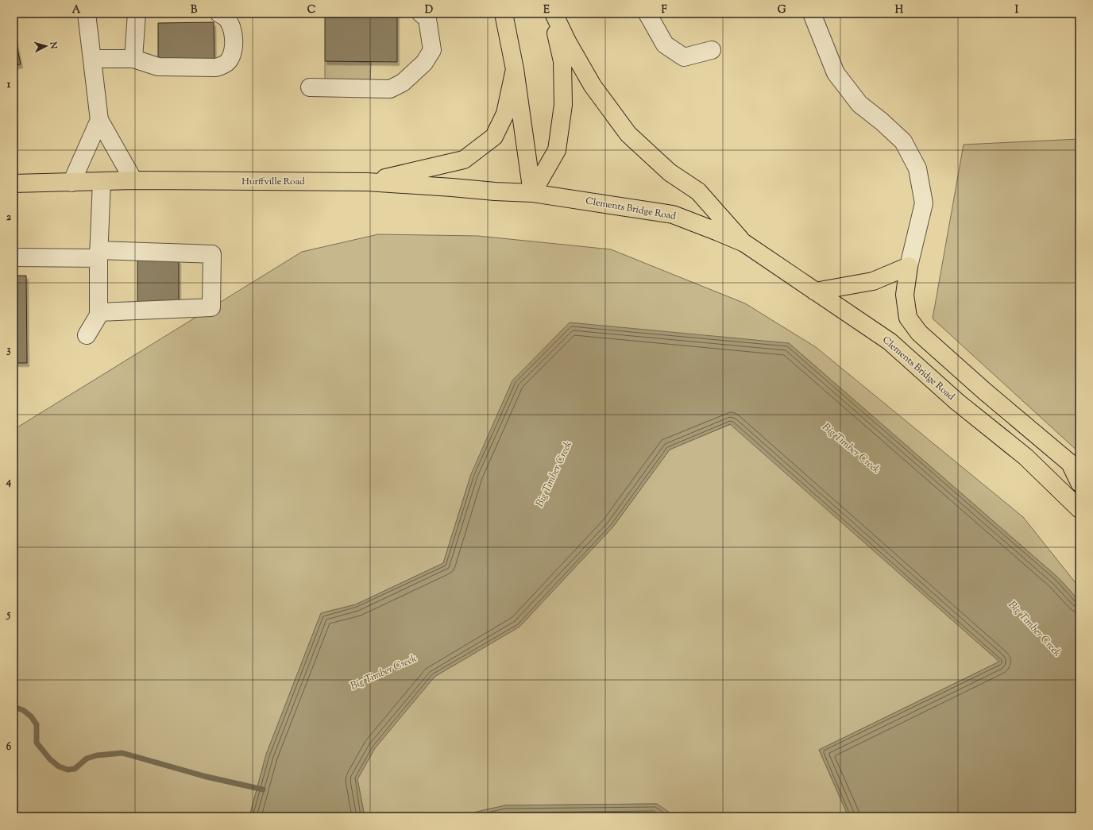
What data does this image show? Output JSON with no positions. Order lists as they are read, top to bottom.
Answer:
{
  "streets": {
    "main road": ["Hurffville Road", "Clements Bridge Road"]
  },
  "crossings": [
    ["Hurffville Road", "Clements Bridge Road"]
  ],
  "water": ["Big Timber Creek"],
  "north": "right",
  "grid": {
    "columns": [
      "A",
      "B",
      "C",
      "D",
      "E",
      "F",
      "G",
      "H",
      "I"
    ],
    "rows": [
      "1",
      "2",
      "3",
      "4",
      "5",
      "6"
    ]
  }
}
